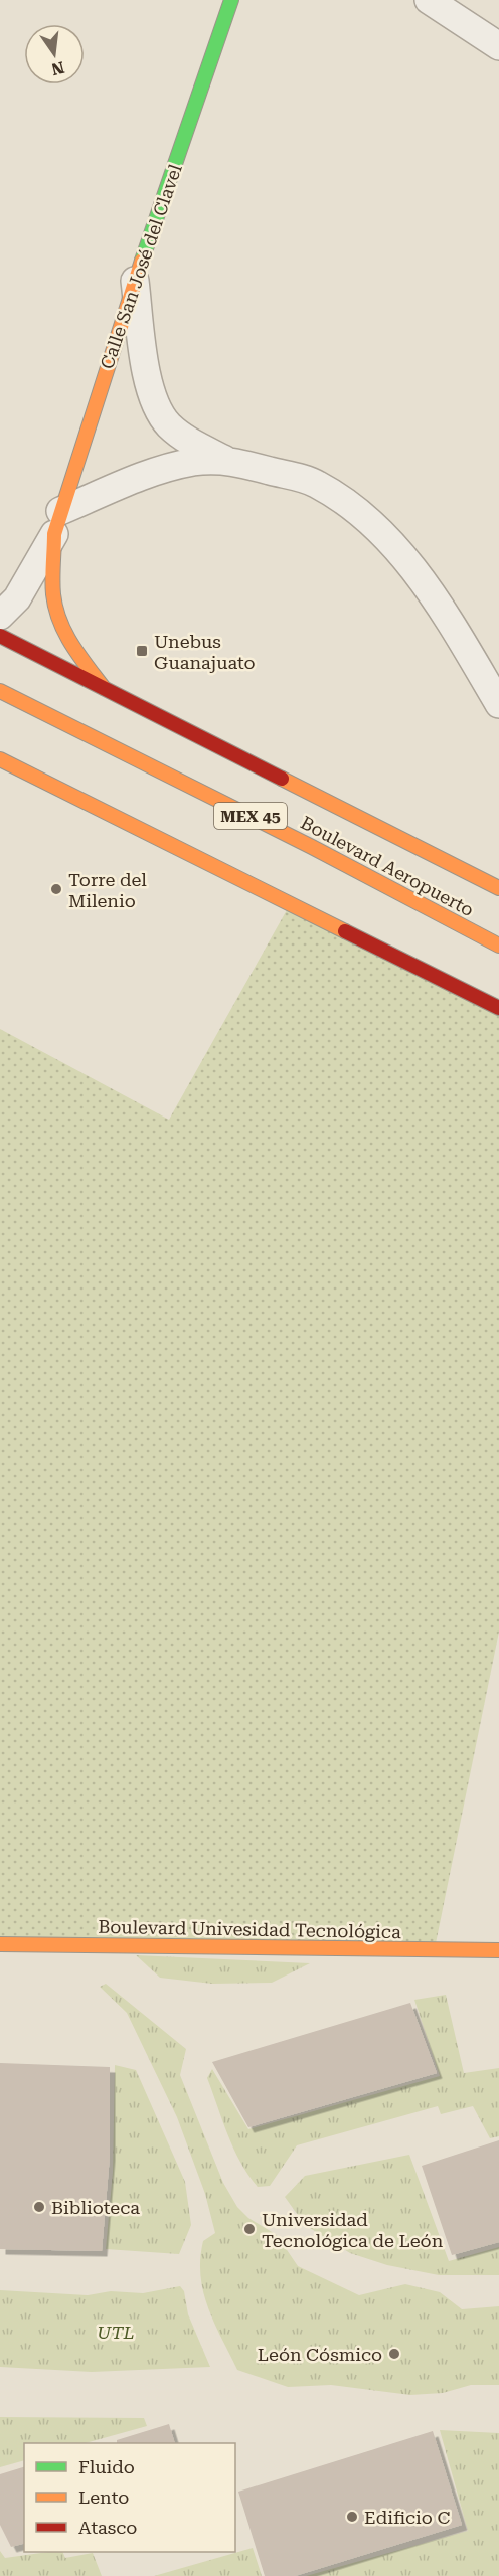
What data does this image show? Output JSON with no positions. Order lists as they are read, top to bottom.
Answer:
{
  "streets": {
    "main road": [
      "Calle San José del Clavel",
      "MEX 45",
      "Boulevard Aeropuerto",
      "Boulevard Univesidad Tecnológica"
    ]
  },
  "crossings": [
    ["Calle San José del Clavel", "Boulevard Aeropuerto"]
  ],
  "parks": ["UTL"],
  "places": {
    "transit": ["Unebus Guanajuato"],
    "other": [
      "Torre del Milenio",
      "Biblioteca",
      "Universidad Tecnológica de León",
      "León Cósmico",
      "Edificio C"
    ]
  },
  "legend": ["Fluido", "Lento", "Atasco"],
  "north": "bottom"
}
